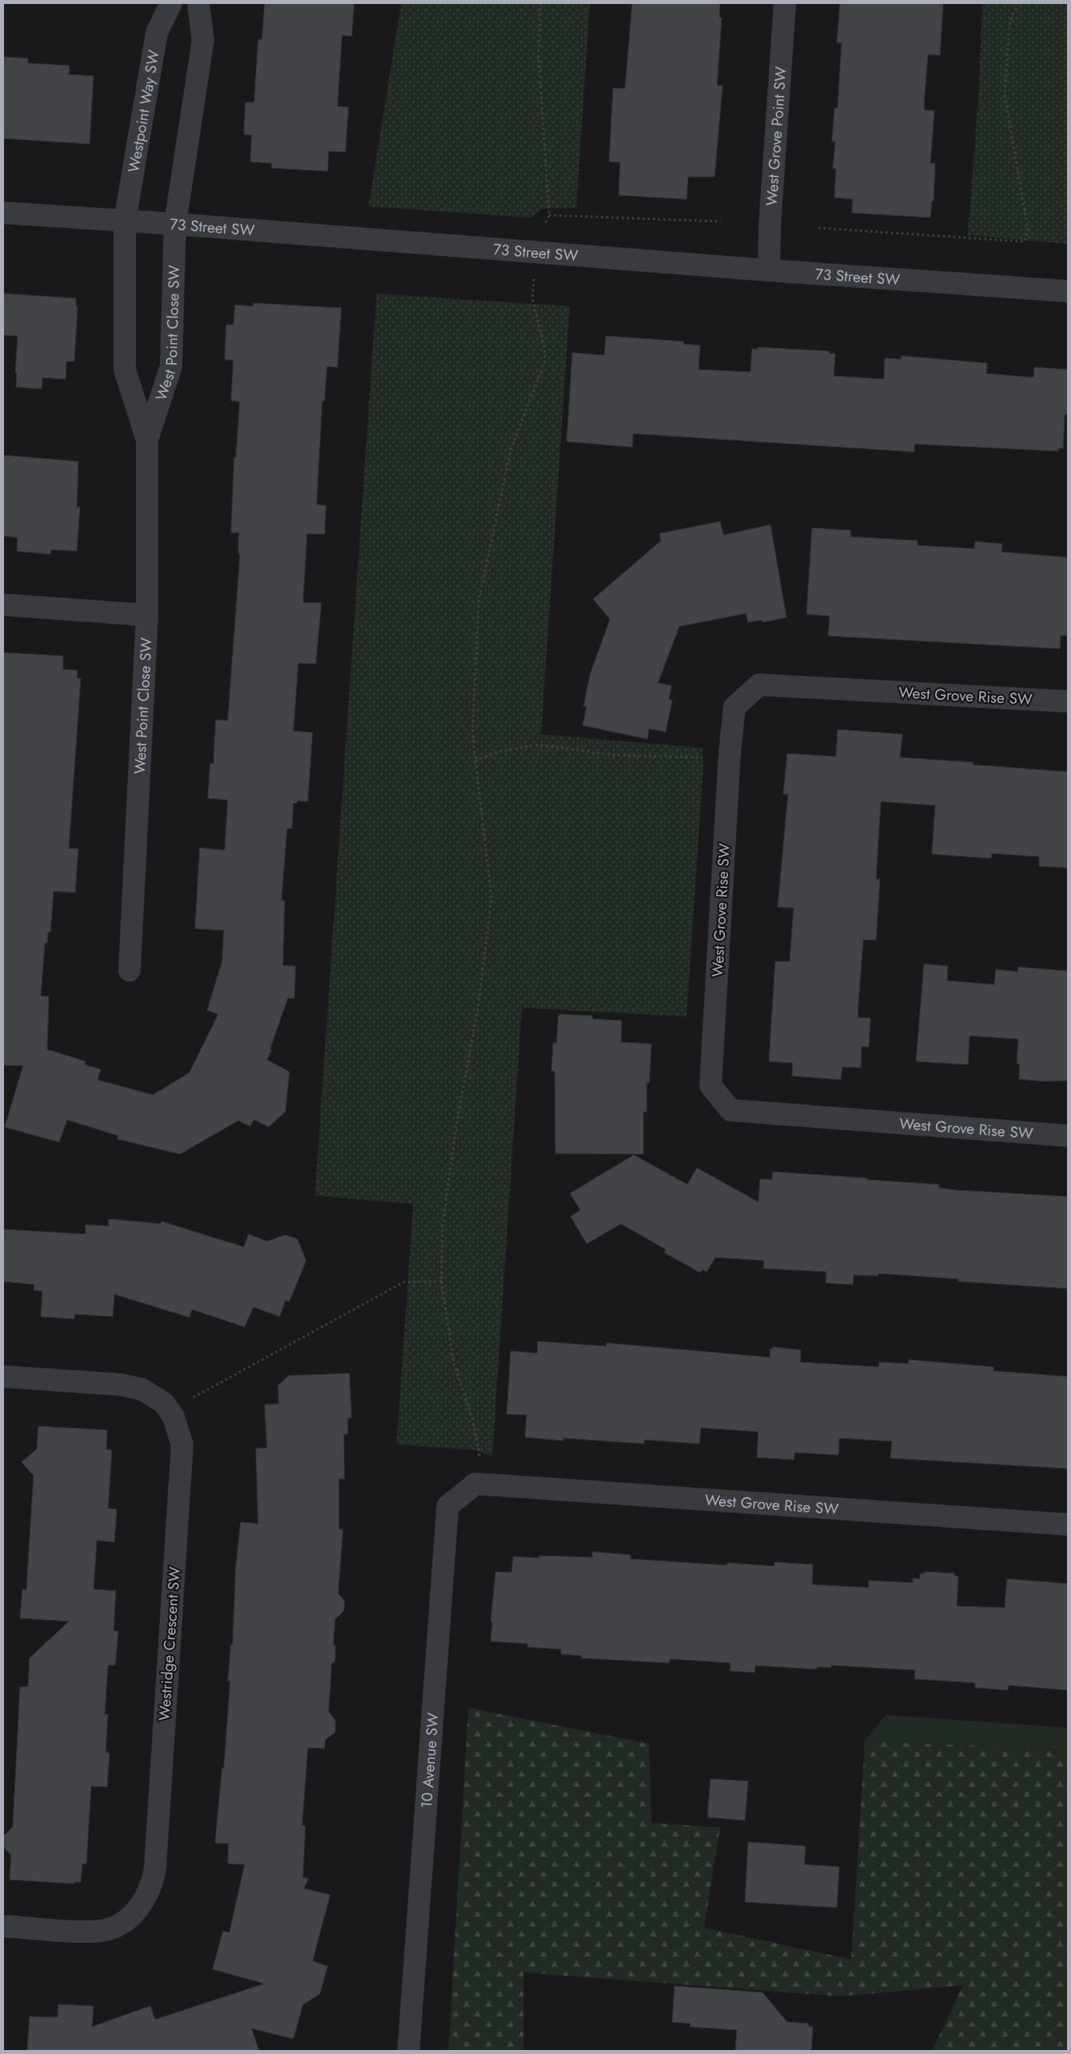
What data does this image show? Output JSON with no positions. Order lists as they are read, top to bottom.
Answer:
{
  "streets": {
    "street": [
      "Westpoint Way SW",
      "West Grove Point SW",
      "73 Street SW",
      "West Point Close SW",
      "West Grove Rise SW",
      "Westridge Crescent SW",
      "10 Avenue SW"
    ]
  },
  "crossings": [
    ["Westpoint Way SW", "73 Street SW"],
    ["Westpoint Way SW", "West Point Close SW"],
    ["West Grove Point SW", "73 Street SW"],
    ["73 Street SW", "West Point Close SW"],
    ["West Grove Rise SW", "10 Avenue SW"]
  ]
}
